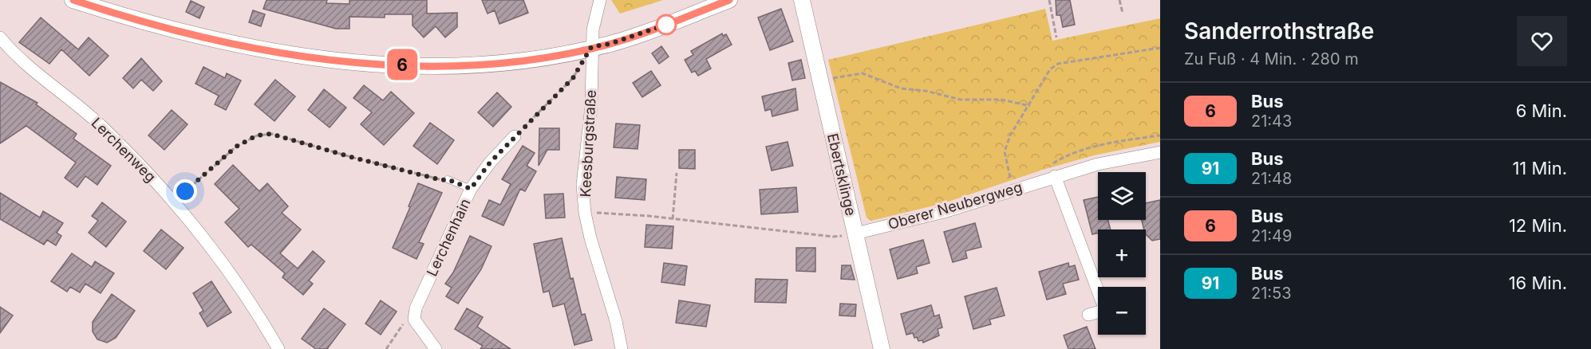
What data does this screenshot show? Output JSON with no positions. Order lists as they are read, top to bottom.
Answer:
{
  "streets": {
    "street": [
      "Keesburgstraße",
      "Lerchenweg",
      "Ebertsklinge",
      "Oberer Neubergweg",
      "Lerchenhain"
    ]
  },
  "crossings": [
    ["Ebertsklinge", "Oberer Neubergweg"]
  ],
  "lines": ["bus line 6"],
  "page": {
    "on_map": "6",
    "heading": ["Sanderrothstraße", "Zu Fuß · 4 Min. · 280 m"],
    "list": [
      {
        "mark": "6",
        "name": "Bus",
        "note": "21:43",
        "value": "6 Min."
      },
      {
        "mark": "91",
        "name": "Bus",
        "note": "21:48",
        "value": "11 Min."
      },
      {
        "mark": "6",
        "name": "Bus",
        "note": "21:49",
        "value": "12 Min."
      },
      {
        "mark": "91",
        "name": "Bus",
        "note": "21:53",
        "value": "16 Min."
      }
    ],
    "map_buttons": ["+", "−"]
  }
}
